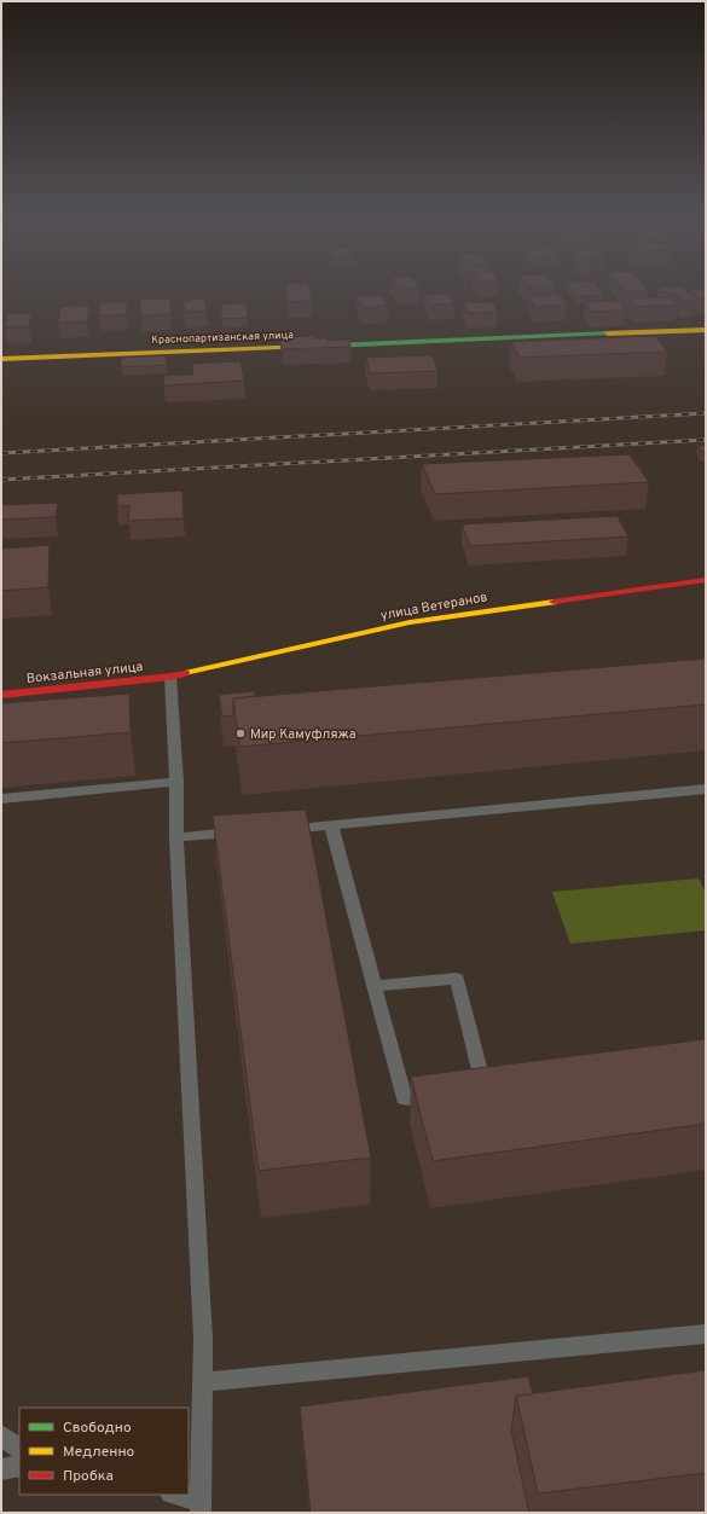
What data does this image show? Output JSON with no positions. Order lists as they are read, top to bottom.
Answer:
{
  "streets": {
    "street": ["Краснопартизанская улица", "улица Ветеранов", "Вокзальная улица"]
  },
  "crossings": [
    ["улица Ветеранов", "Вокзальная улица"]
  ],
  "places": ["Мир Камуфляжа"],
  "legend": ["Свободно", "Медленно", "Пробка"]
}
